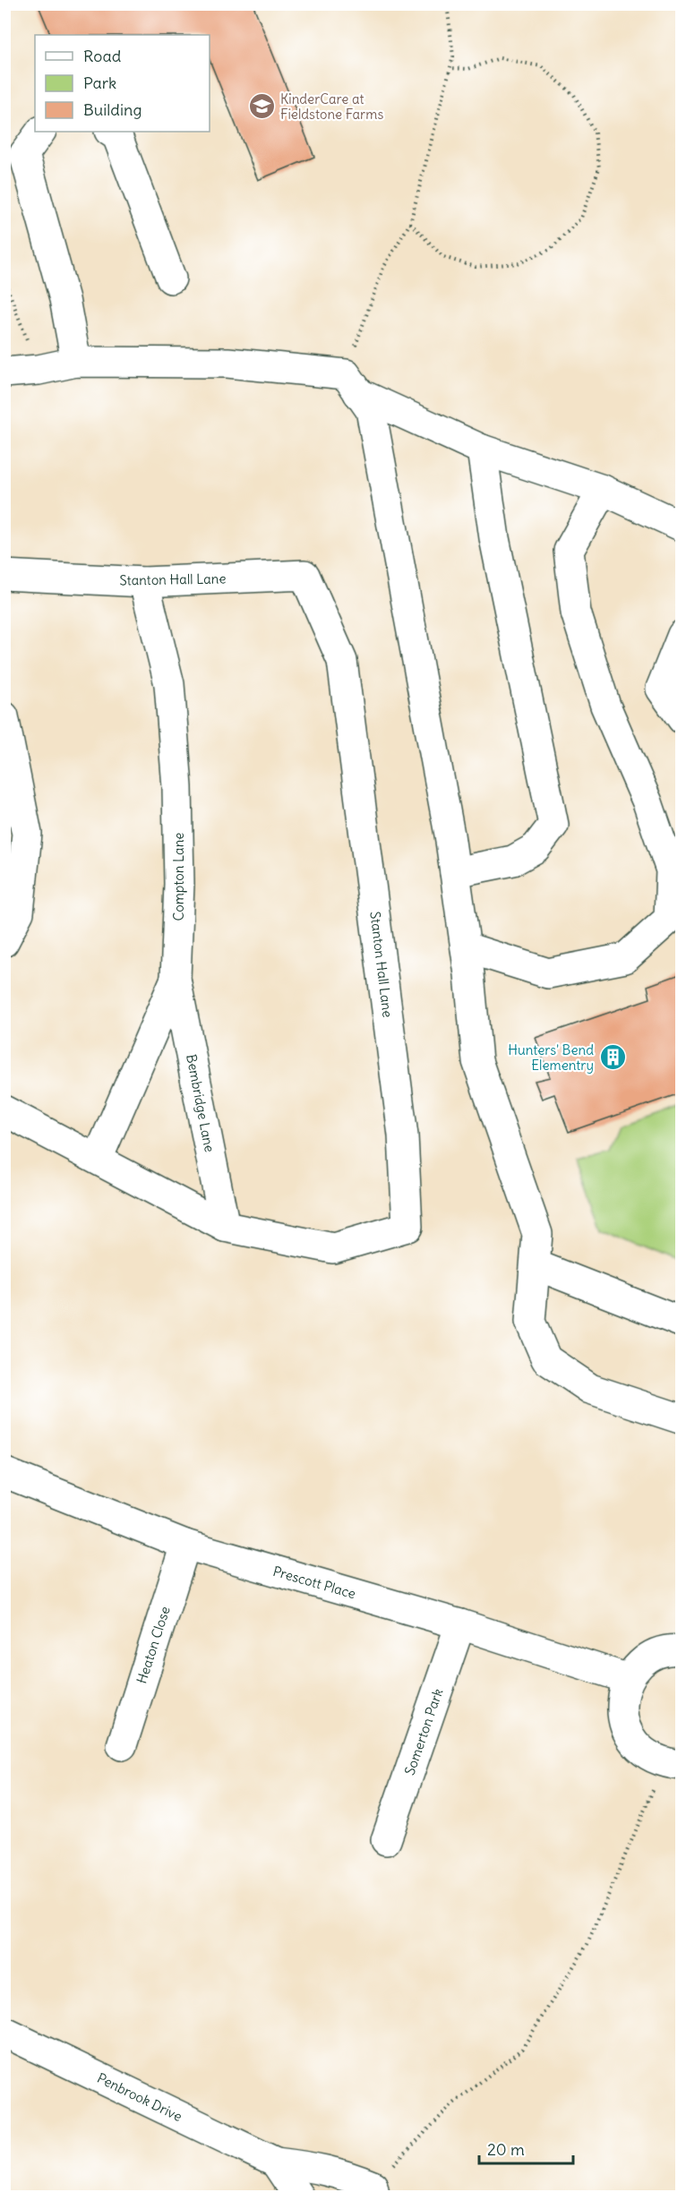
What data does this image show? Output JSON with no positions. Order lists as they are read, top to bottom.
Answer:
{
  "streets": {
    "street": [
      "Stanton Hall Lane",
      "Compton Lane",
      "Bembridge Lane",
      "Prescott Place",
      "Heaton Close",
      "Somerton Park",
      "Penbrook Drive"
    ]
  },
  "crossings": [
    ["Stanton Hall Lane", "Compton Lane"],
    ["Stanton Hall Lane", "Bembridge Lane"],
    ["Compton Lane", "Bembridge Lane"],
    ["Prescott Place", "Heaton Close"],
    ["Prescott Place", "Somerton Park"]
  ],
  "places": {
    "school or university": ["KinderCare at Fieldstone Farms"],
    "building": ["Hunters' Bend Elementry"]
  },
  "legend": ["Road", "Park", "Building"],
  "scale_bar": "20 m"
}
